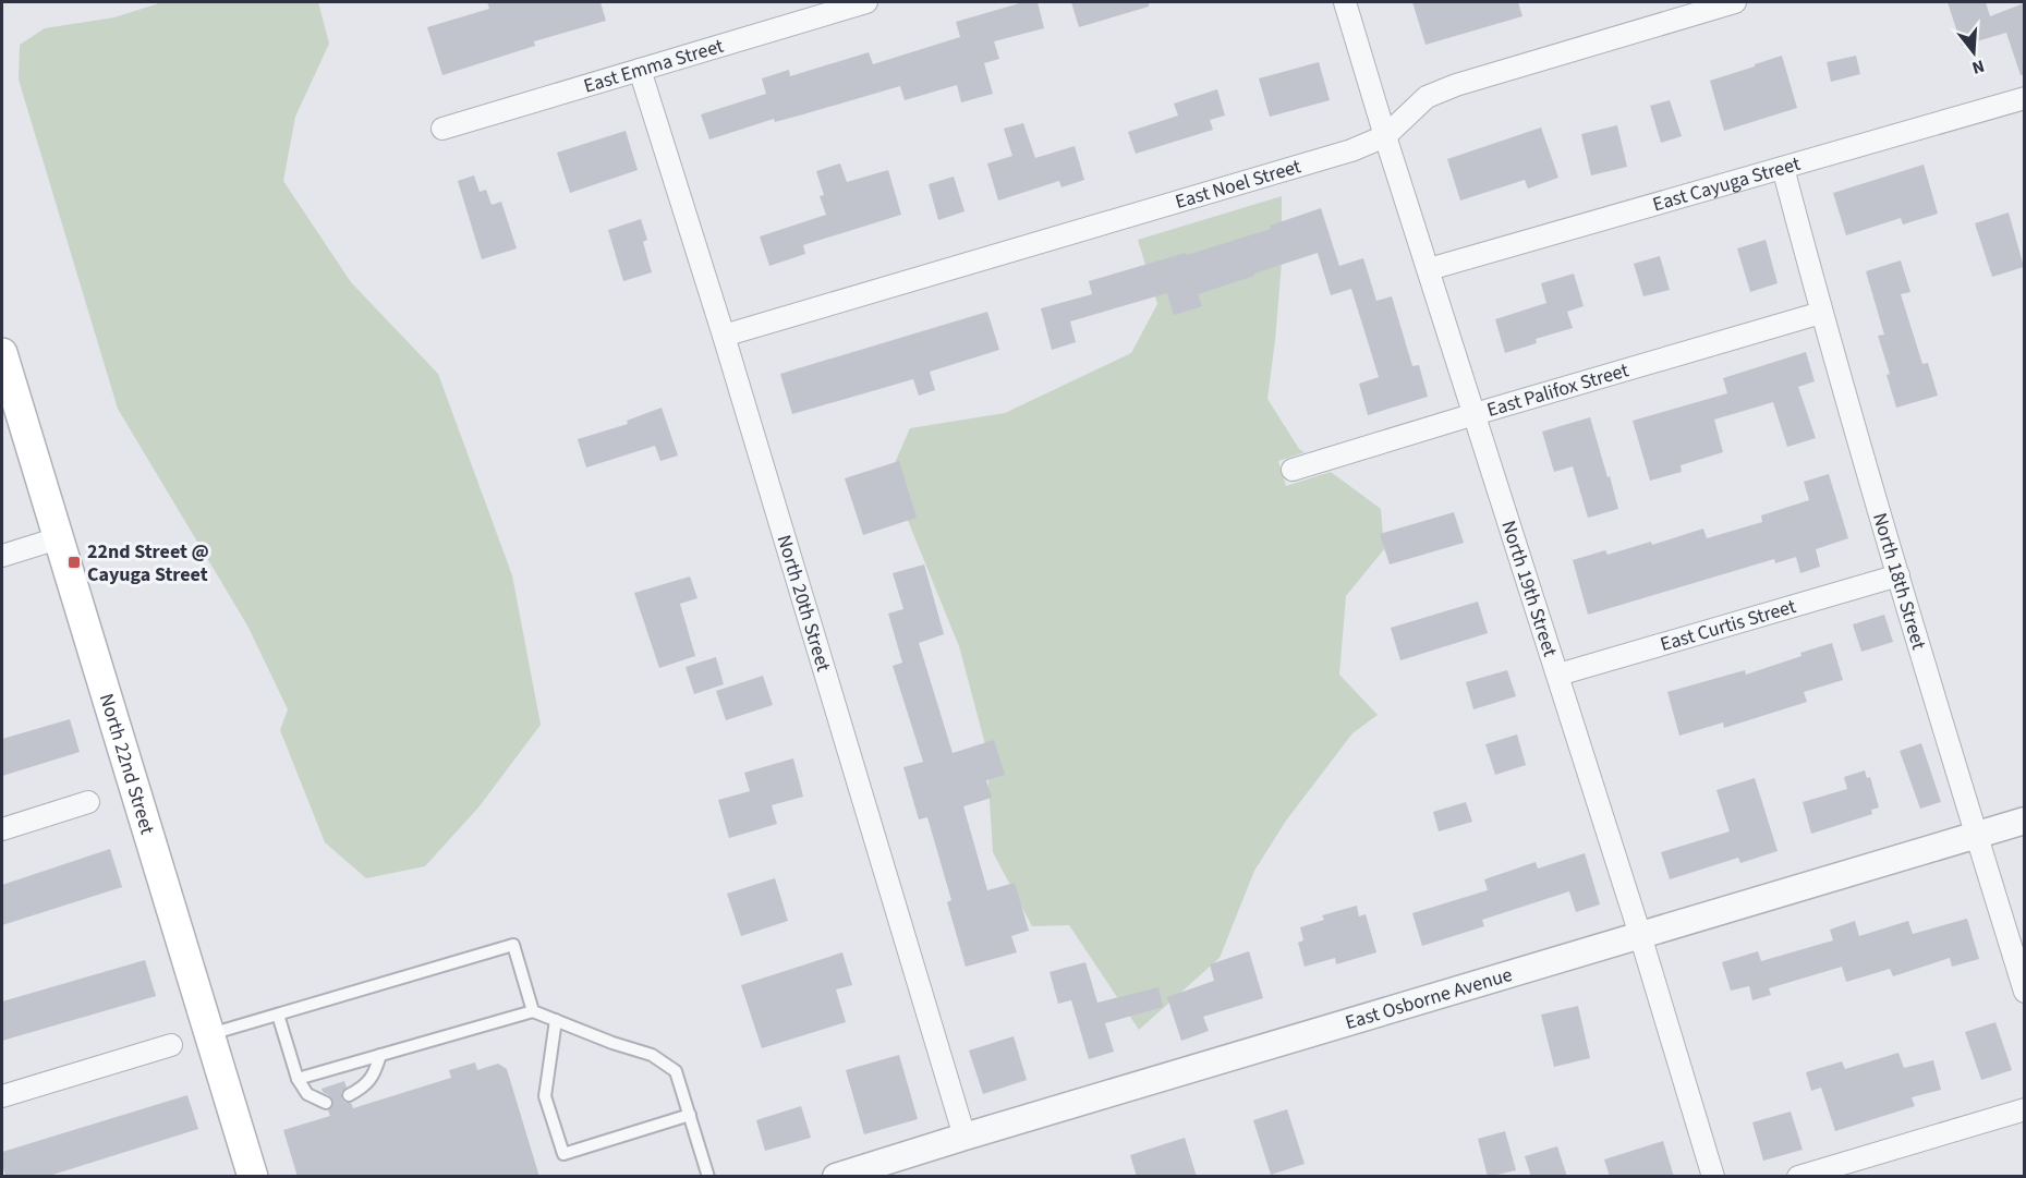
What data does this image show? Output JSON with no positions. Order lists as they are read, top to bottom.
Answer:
{
  "streets": {
    "main road": ["North 22nd Street"],
    "street": [
      "East Emma Street",
      "East Noel Street",
      "East Cayuga Street",
      "East Palifox Street",
      "North 18th Street",
      "North 19th Street",
      "North 20th Street",
      "East Curtis Street",
      "East Osborne Avenue"
    ]
  },
  "crossings": [
    ["East Emma Street", "North 20th Street"],
    ["East Noel Street", "North 19th Street"],
    ["East Noel Street", "North 20th Street"],
    ["East Cayuga Street", "North 18th Street"],
    ["East Cayuga Street", "North 19th Street"],
    ["East Palifox Street", "North 18th Street"],
    ["East Palifox Street", "North 19th Street"],
    ["North 18th Street", "East Curtis Street"],
    ["North 18th Street", "East Osborne Avenue"],
    ["North 19th Street", "East Curtis Street"],
    ["North 19th Street", "East Osborne Avenue"],
    ["North 20th Street", "East Osborne Avenue"]
  ],
  "places": {
    "transit": ["22nd Street @ Cayuga Street"]
  },
  "north": "bottom"
}
